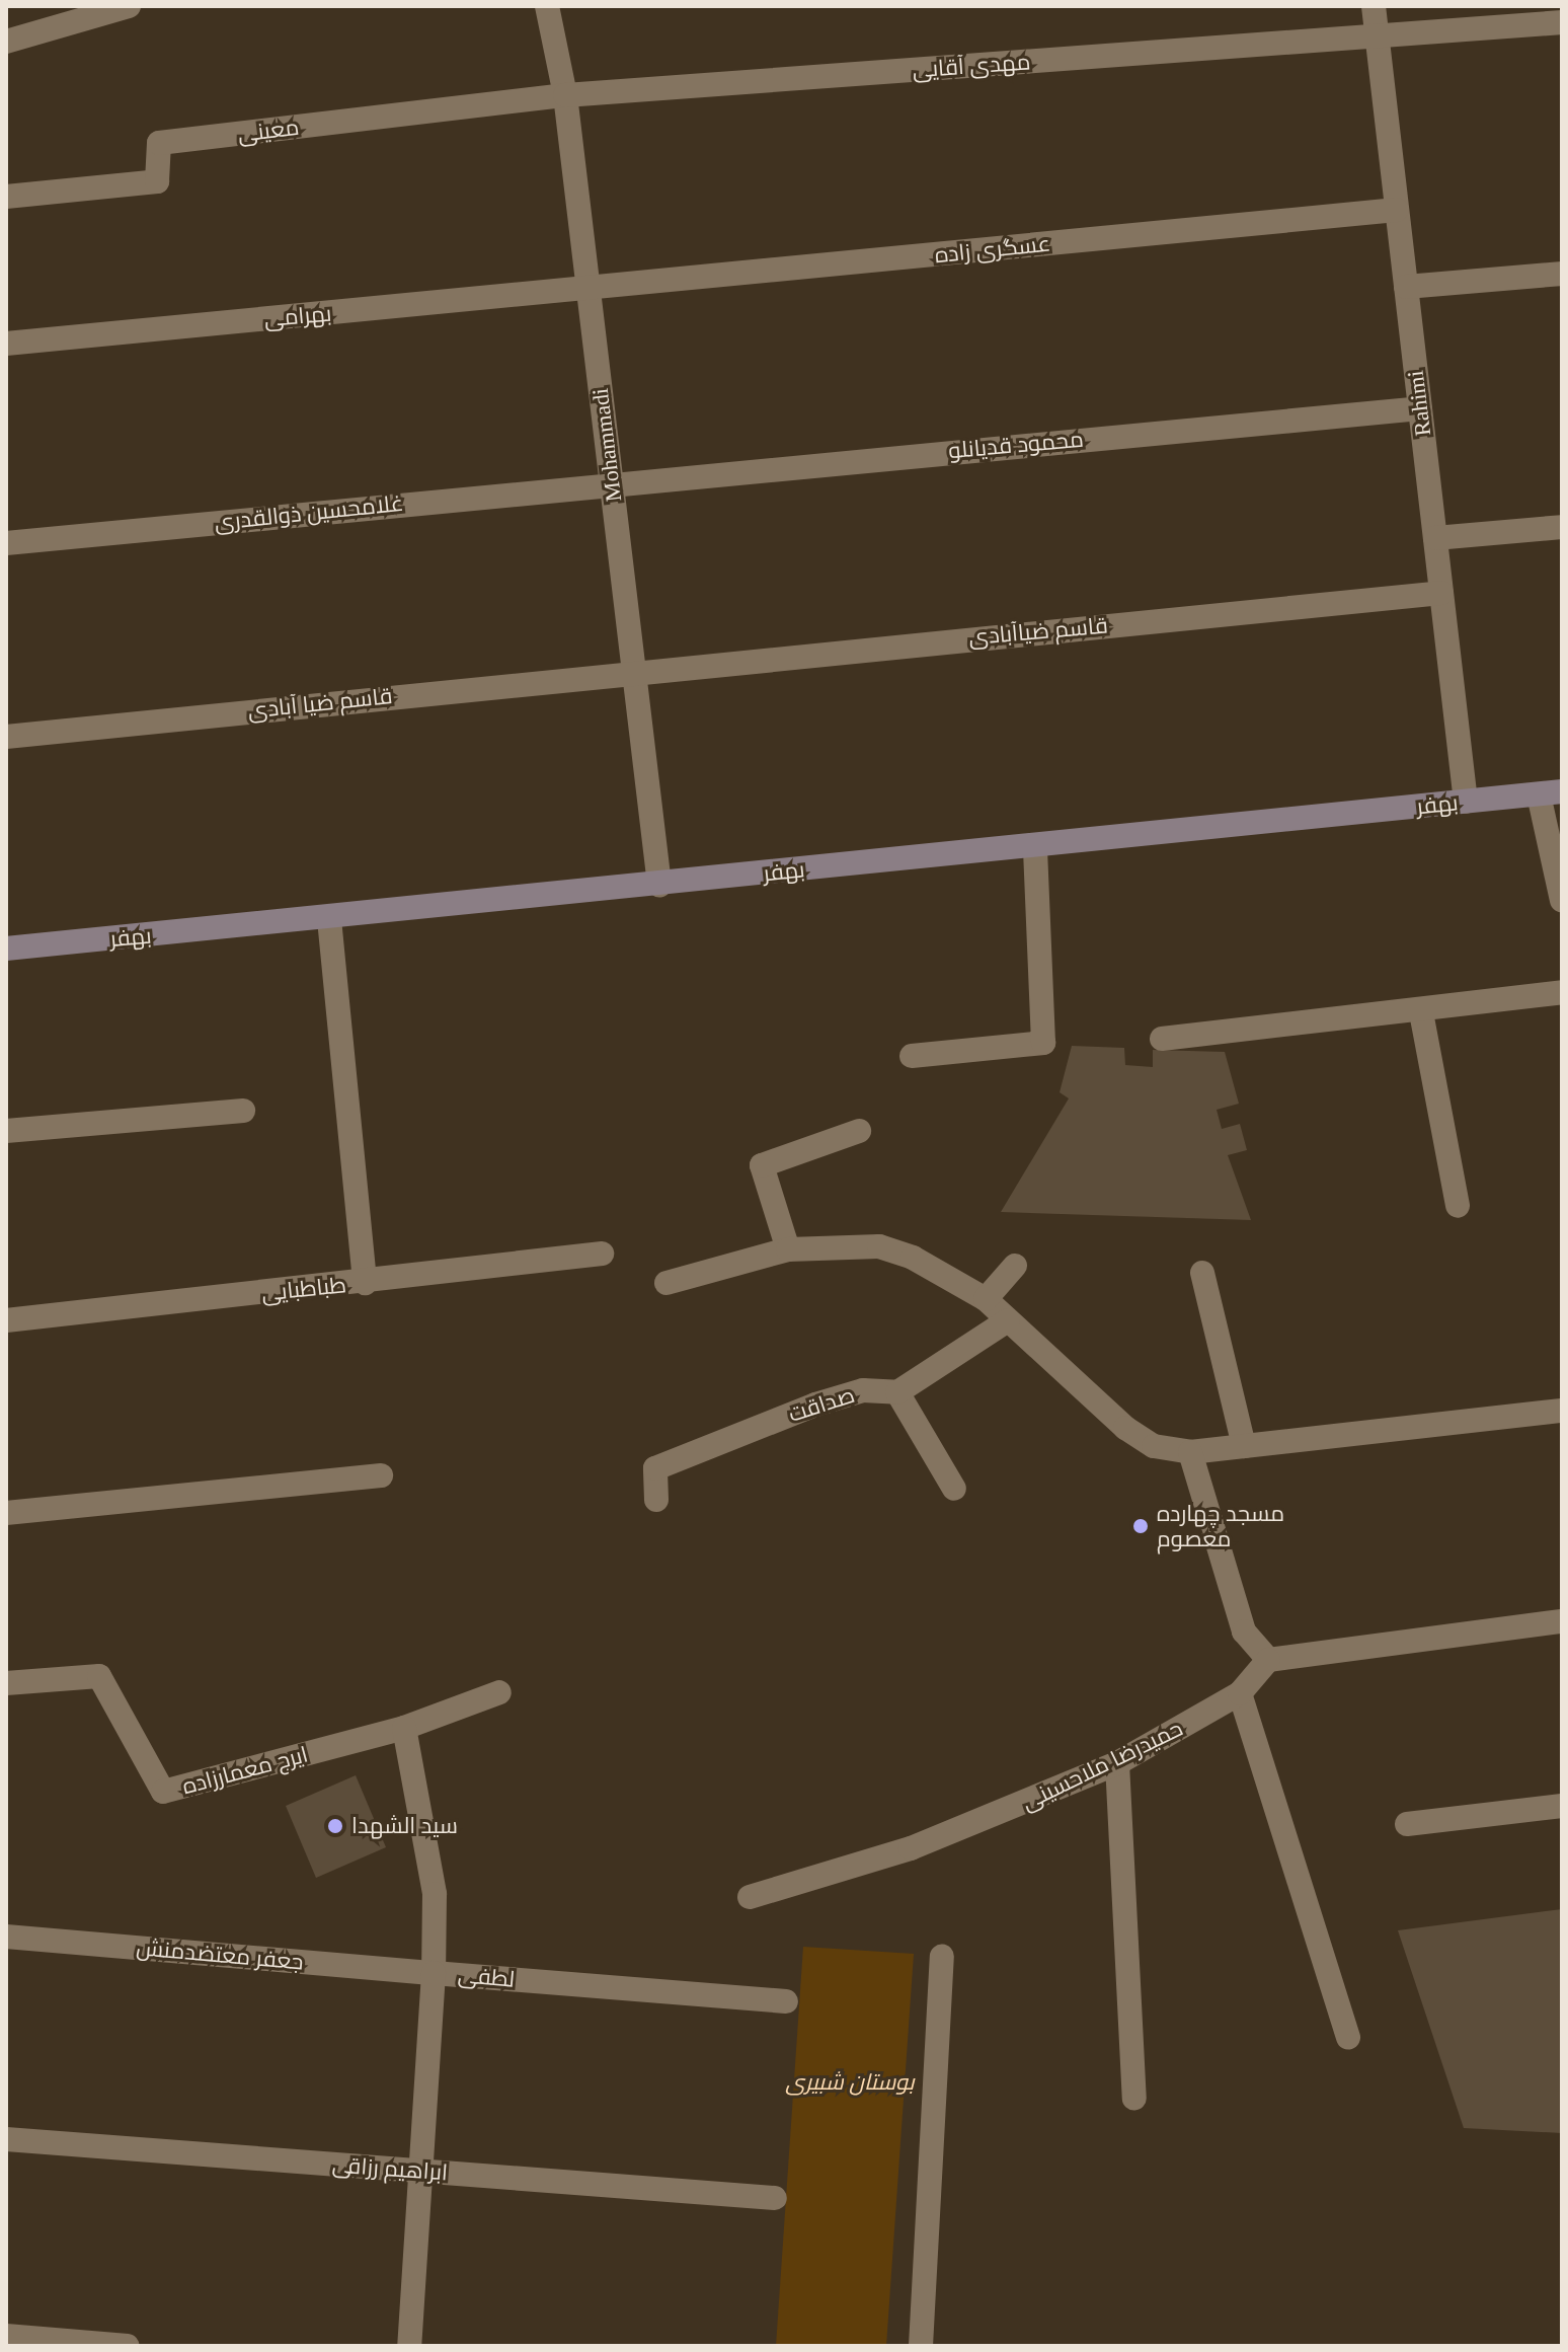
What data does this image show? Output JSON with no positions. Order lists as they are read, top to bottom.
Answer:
{
  "streets": {
    "street": [
      "مهدی آقایی",
      "معینی",
      "عسگری زاده",
      "بهرامی",
      "Rahimi",
      "Mohammadi",
      "محمود قدیانلو",
      "غلامحسین ذوالقدری",
      "قاسم ضیاآبادی",
      "قاسم ضیا آبادی",
      "بهفر",
      "طباطبایی",
      "صداقت",
      "حمیدرضا ملاحسینی",
      "ایرج معمارزاده",
      "جعفر معتضدمنش",
      "لطفی",
      "ابراهیم رزاقی"
    ]
  },
  "crossings": [
    ["مهدی آقایی", "معینی"],
    ["مهدی آقایی", "Rahimi"],
    ["مهدی آقایی", "Mohammadi"],
    ["معینی", "Mohammadi"],
    ["عسگری زاده", "بهرامی"],
    ["عسگری زاده", "Rahimi"],
    ["عسگری زاده", "Mohammadi"],
    ["بهرامی", "Mohammadi"],
    ["Rahimi", "محمود قدیانلو"],
    ["Rahimi", "قاسم ضیاآبادی"],
    ["Rahimi", "بهفر"],
    ["Mohammadi", "محمود قدیانلو"],
    ["Mohammadi", "غلامحسین ذوالقدری"],
    ["Mohammadi", "قاسم ضیاآبادی"],
    ["Mohammadi", "قاسم ضیا آبادی"],
    ["Mohammadi", "بهفر"],
    ["محمود قدیانلو", "غلامحسین ذوالقدری"],
    ["قاسم ضیاآبادی", "قاسم ضیا آبادی"],
    ["ایرج معمارزاده", "لطفی"],
    ["جعفر معتضدمنش", "لطفی"]
  ],
  "parks": ["بوستان شبیری"],
  "places": ["مسجد چهارده معصوم", "سید الشهدا"]
}
